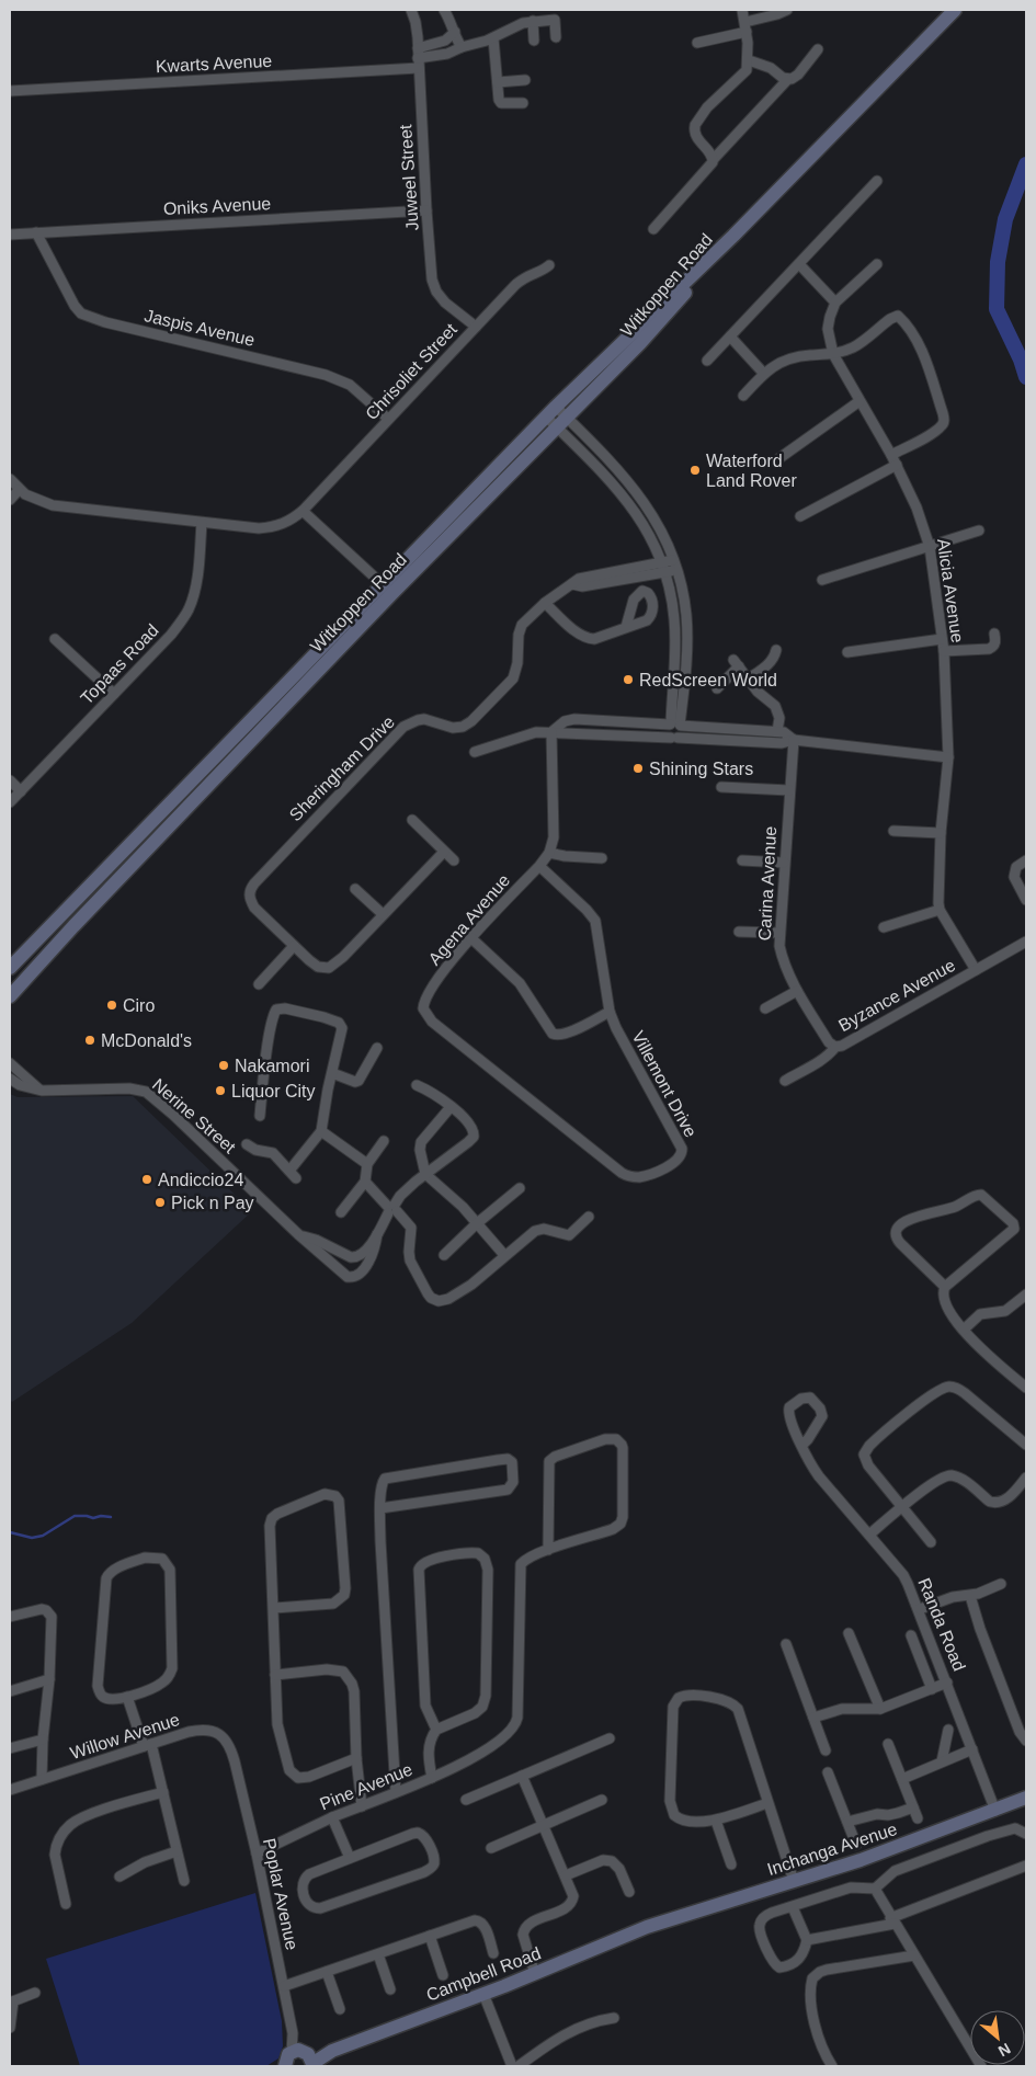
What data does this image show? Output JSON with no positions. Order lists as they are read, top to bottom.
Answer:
{
  "streets": {
    "main road": ["Witkoppen Road", "Inchanga Avenue", "Campbell Road"],
    "street": [
      "Kwarts Avenue",
      "Juweel Street",
      "Oniks Avenue",
      "Jaspis Avenue",
      "Chrisoliet Street",
      "Alicia Avenue",
      "Topaas Road",
      "Sheringham Drive",
      "Carina Avenue",
      "Agena Avenue",
      "Byzance Avenue",
      "Villemont Drive",
      "Nerine Street",
      "Randa Road",
      "Willow Avenue",
      "Pine Avenue",
      "Poplar Avenue"
    ]
  },
  "crossings": [
    ["Kwarts Avenue", "Juweel Street"],
    ["Juweel Street", "Oniks Avenue"],
    ["Juweel Street", "Chrisoliet Street"],
    ["Oniks Avenue", "Jaspis Avenue"],
    ["Jaspis Avenue", "Chrisoliet Street"],
    ["Chrisoliet Street", "Topaas Road"],
    ["Carina Avenue", "Byzance Avenue"],
    ["Agena Avenue", "Villemont Drive"],
    ["Randa Road", "Inchanga Avenue"],
    ["Willow Avenue", "Poplar Avenue"],
    ["Pine Avenue", "Poplar Avenue"],
    ["Inchanga Avenue", "Campbell Road"],
    ["Poplar Avenue", "Campbell Road"]
  ],
  "places": [
    "Waterford Land Rover",
    "RedScreen World",
    "Shining Stars",
    "Ciro",
    "McDonald's",
    "Nakamori",
    "Liquor City",
    "Andiccio24",
    "Pick n Pay"
  ],
  "north": "bottom right"
}
